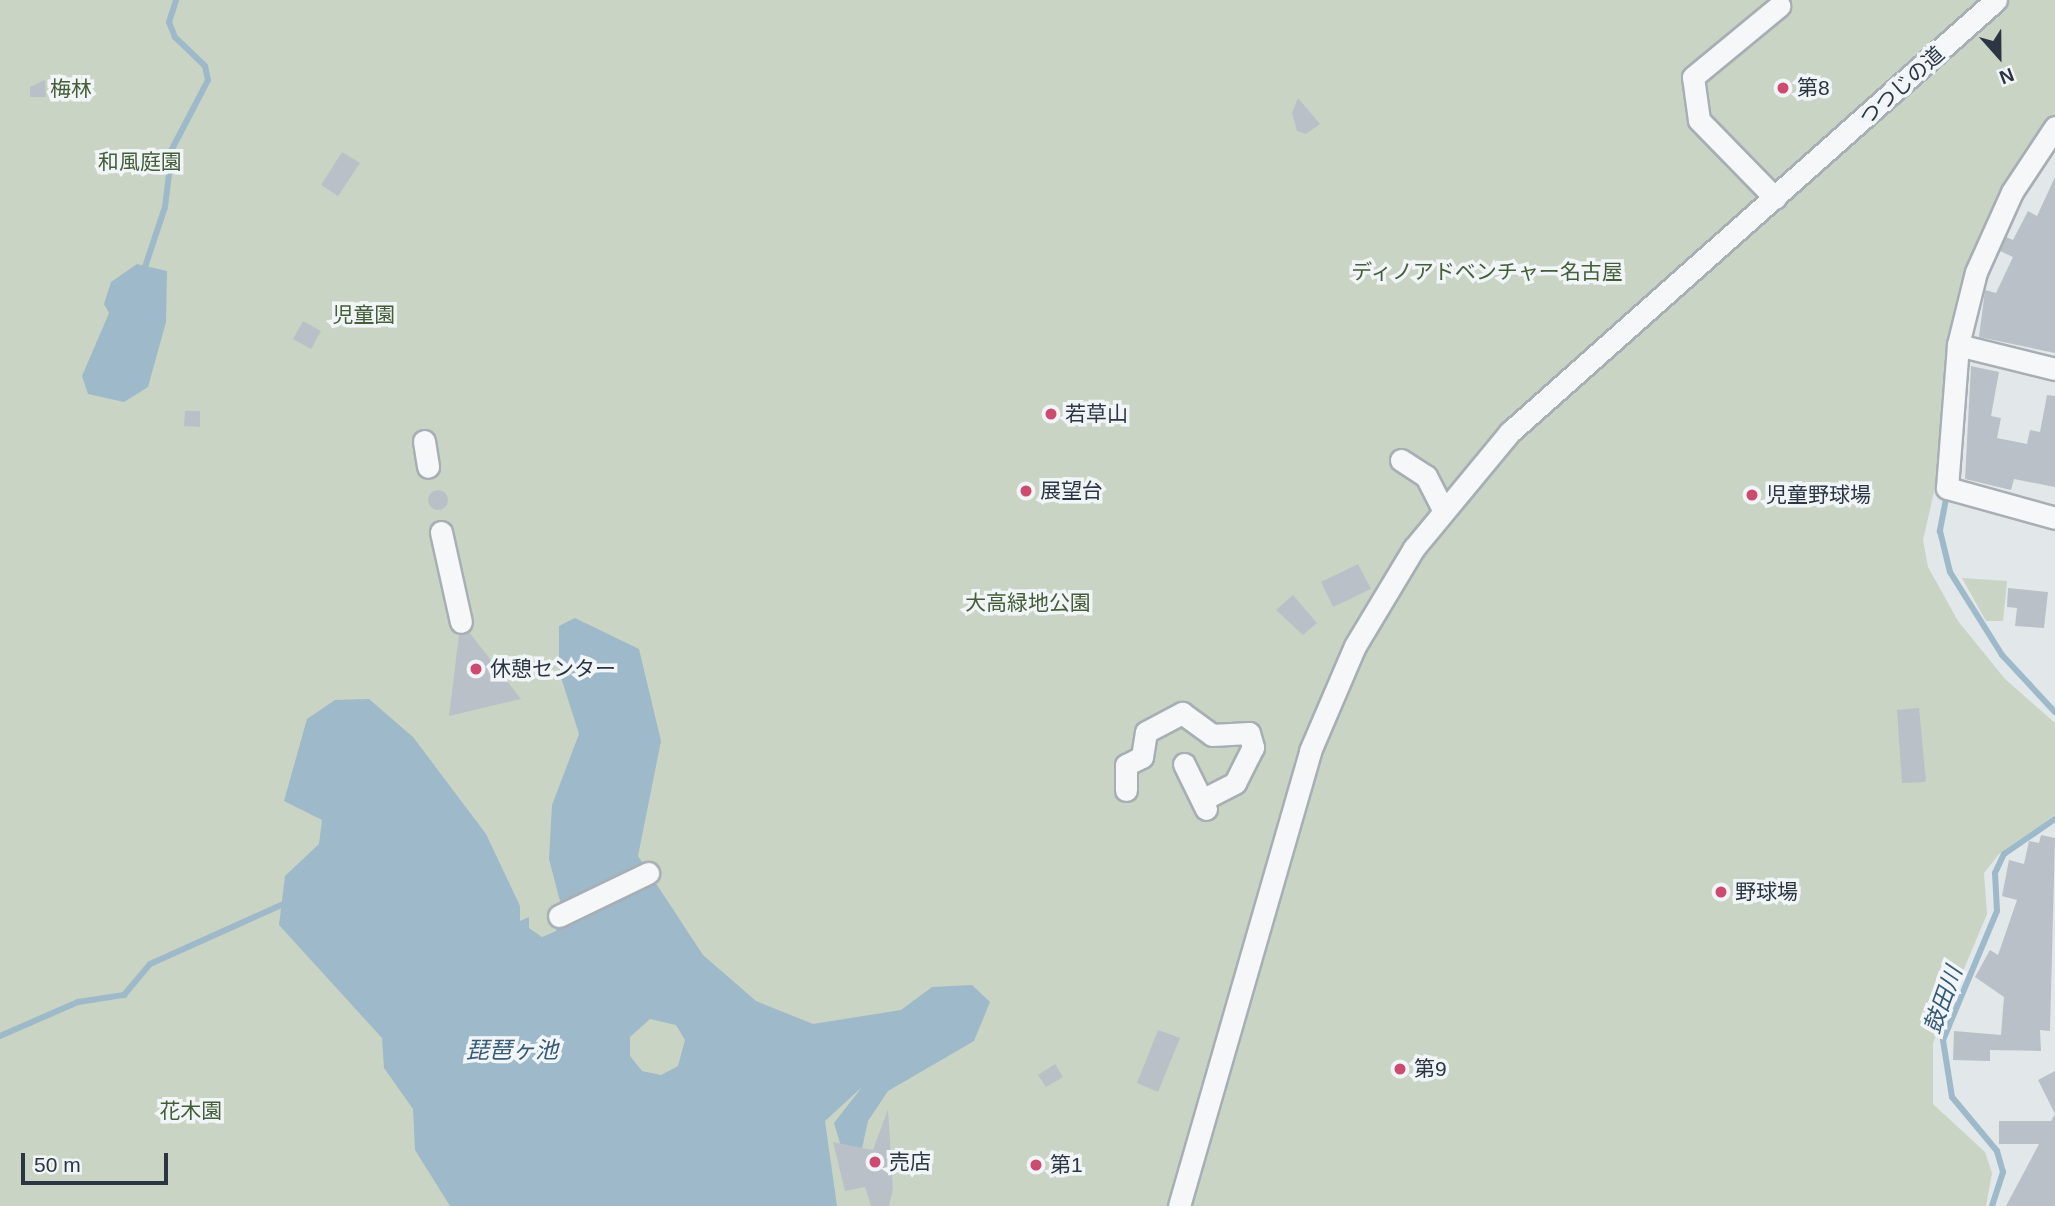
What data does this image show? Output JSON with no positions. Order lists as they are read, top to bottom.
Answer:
{
  "streets": {
    "street": ["つつじの道"]
  },
  "water": ["鼓田川", "琵琶ヶ池"],
  "parks": [
    "梅林",
    "和風庭園",
    "ディノアドベンチャー名古屋",
    "児童園",
    "大高緑地公園",
    "花木園"
  ],
  "places": [
    "第8",
    "若草山",
    "展望台",
    "児童野球場",
    "休憩センター",
    "野球場",
    "第9",
    "売店",
    "第1"
  ],
  "scale_bar": "50 m",
  "north": "bottom"
}
